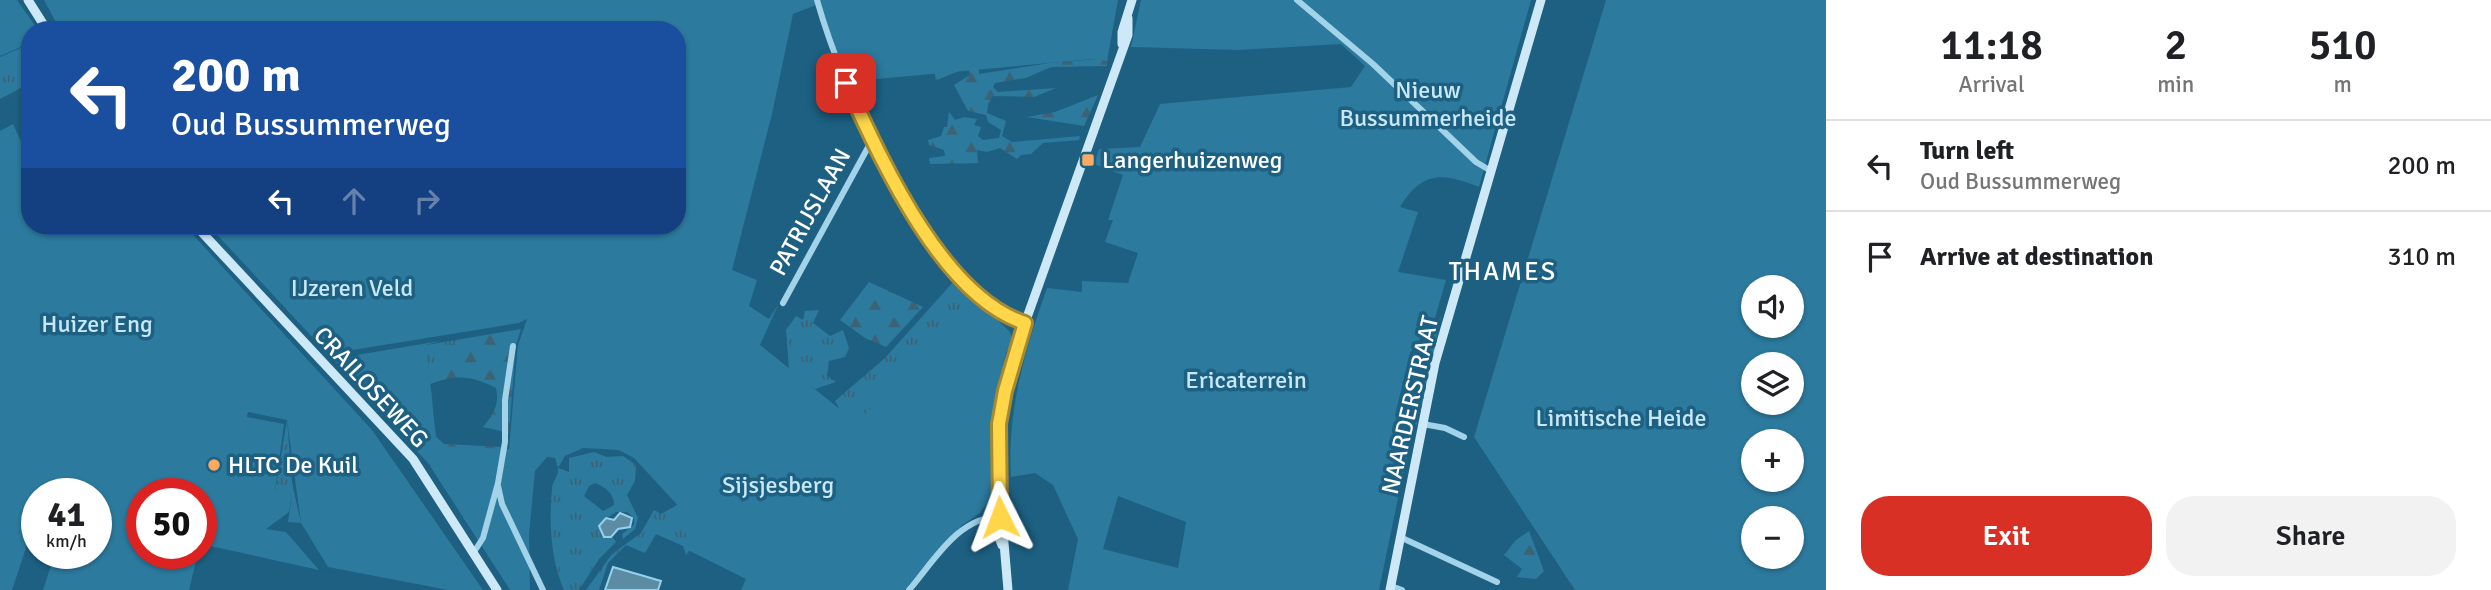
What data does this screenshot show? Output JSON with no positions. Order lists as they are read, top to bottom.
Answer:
{
  "streets": {
    "main road": ["CRAILOSEWEG", "NAARDERSTRAAT"],
    "street": ["PATRIJSLAAN"]
  },
  "districts": ["THAMES"],
  "parks": [
    "Nieuw Bussummerheide",
    "IJzeren Veld",
    "Huizer Eng",
    "Ericaterrein",
    "Limitische Heide",
    "Sijsjesberg"
  ],
  "places": {
    "transit": ["Langerhuizenweg"],
    "other": ["HLTC De Kuil"]
  },
  "page": {
    "eta": [
      "11:18",
      "Arrival",
      "2",
      "min",
      "510",
      "m"
    ],
    "turn": ["200 m", "Oud Bussummerweg"],
    "list": [
      {
        "name": "Turn left",
        "note": "Oud Bussummerweg",
        "value": "200 m"
      },
      {
        "name": "Arrive at destination",
        "value": "310 m"
      }
    ],
    "map_buttons": ["+", "−"],
    "speed": "41 km/h",
    "limit": "50",
    "buttons": ["Exit", "Share"]
  }
}
